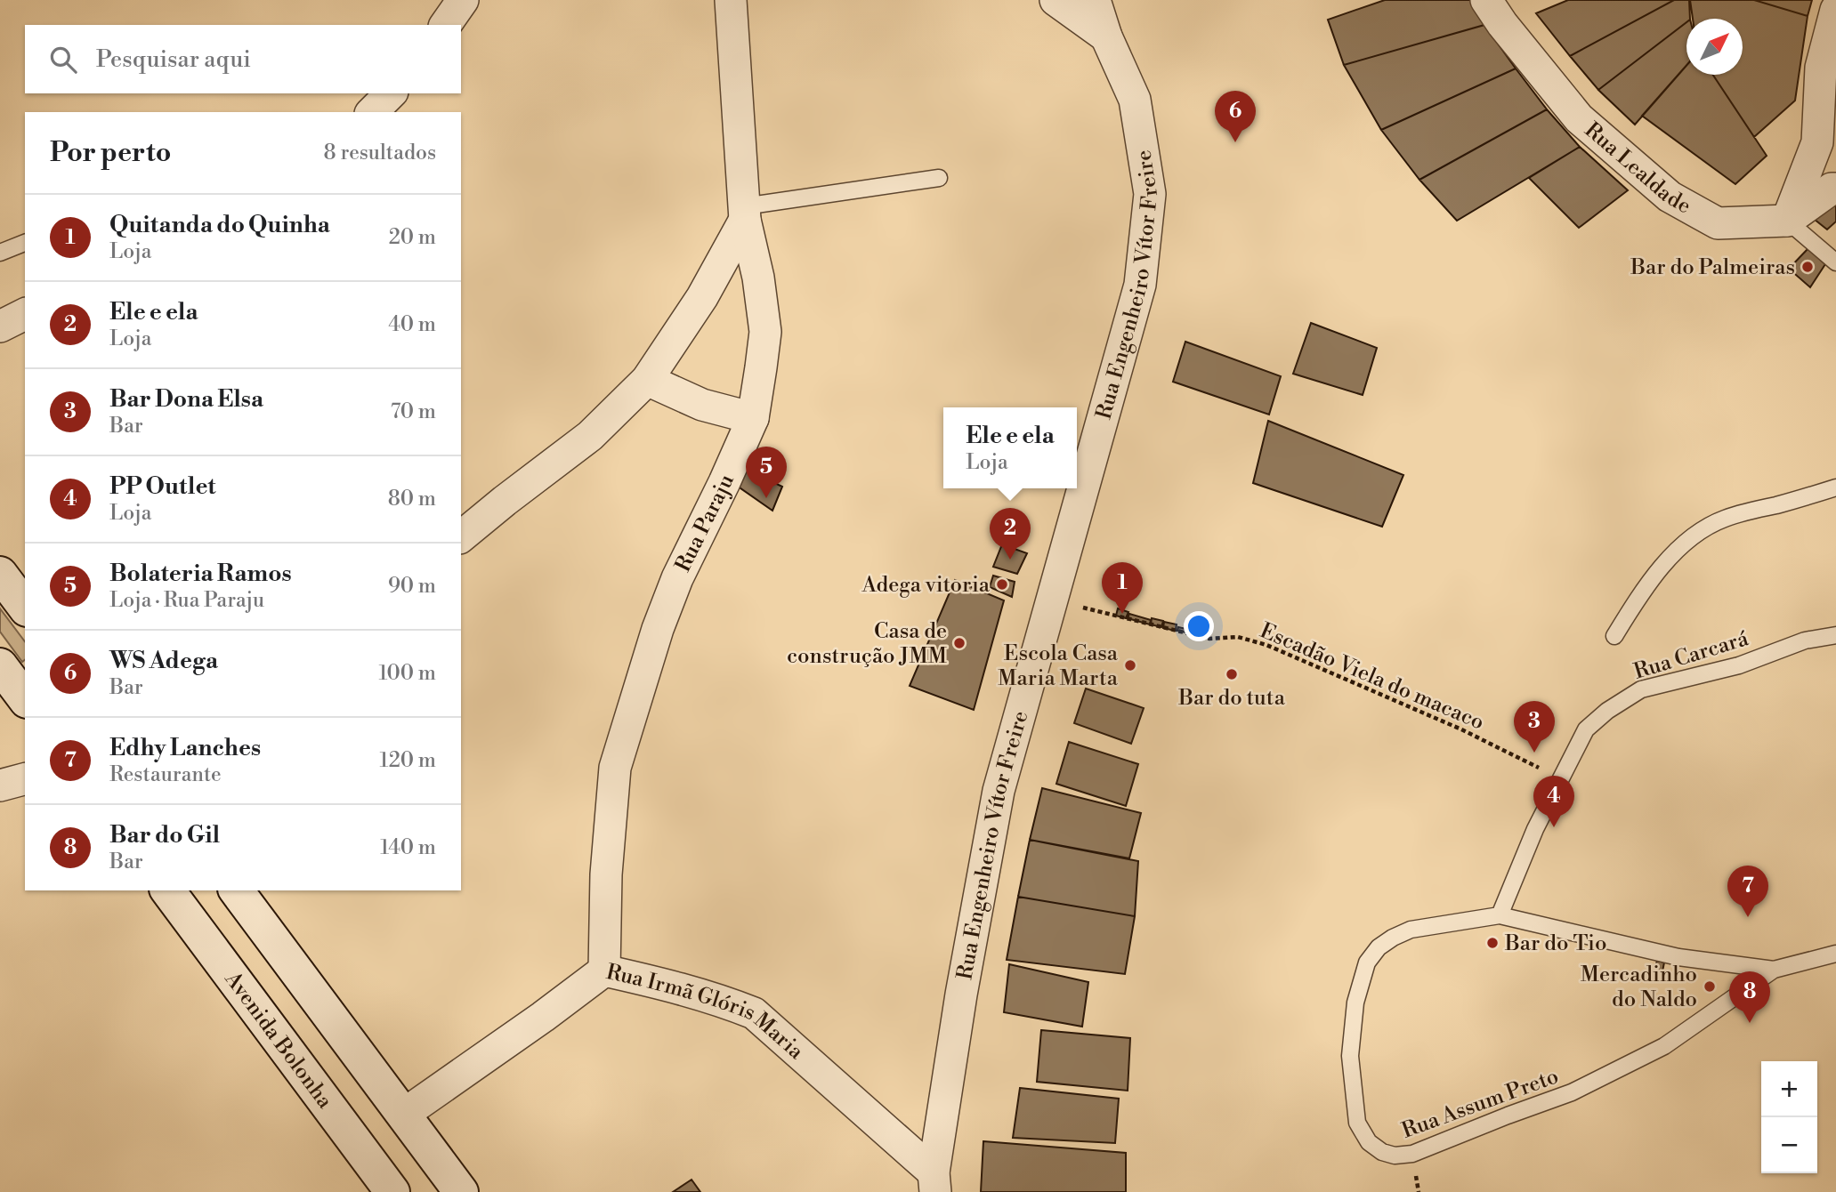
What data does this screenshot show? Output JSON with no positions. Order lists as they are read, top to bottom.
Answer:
{
  "streets": {
    "main road": ["Avenida Bolonha"],
    "street": [
      "Rua Lealdade",
      "Rua Engenheiro Vítor Freire",
      "Rua Paraju",
      "Rua Irmã Glóris Maria"
    ],
    "lane": ["Rua Carcará", "Rua Assum Preto"],
    "path": ["Escadão Viela do macaco"]
  },
  "crossings": [
    ["Rua Engenheiro Vítor Freire", "Escadão Viela do macaco"],
    ["Rua Engenheiro Vítor Freire", "Rua Irmã Glóris Maria"],
    ["Rua Paraju", "Rua Irmã Glóris Maria"],
    ["Rua Carcará", "Escadão Viela do macaco"],
    ["Rua Carcará", "Rua Assum Preto"]
  ],
  "places": [
    "Bar do Palmeiras",
    "Adega vitoria",
    "Casa de construção JMM",
    "Escola Casa Maria Marta",
    "Bar do tuta",
    "Bar do Tio",
    "Mercadinho do Naldo"
  ],
  "north": "top right",
  "page": {
    "search": "Pesquisar aqui",
    "pins": [
      "6",
      "5",
      "2",
      "1",
      "3",
      "4",
      "7",
      "8"
    ],
    "heading": ["Por perto", "8 resultados"],
    "list": [
      {
        "mark": "1",
        "name": "Quitanda do Quinha",
        "note": "Loja",
        "value": "20 m"
      },
      {
        "mark": "2",
        "name": "Ele e ela",
        "note": "Loja",
        "value": "40 m"
      },
      {
        "mark": "3",
        "name": "Bar Dona Elsa",
        "note": "Bar",
        "value": "70 m"
      },
      {
        "mark": "4",
        "name": "PP Outlet",
        "note": "Loja",
        "value": "80 m"
      },
      {
        "mark": "5",
        "name": "Bolateria Ramos",
        "note": "Loja · Rua Paraju",
        "value": "90 m"
      },
      {
        "mark": "6",
        "name": "WS Adega",
        "note": "Bar",
        "value": "100 m"
      },
      {
        "mark": "7",
        "name": "Edhy Lanches",
        "note": "Restaurante",
        "value": "120 m"
      },
      {
        "mark": "8",
        "name": "Bar do Gil",
        "note": "Bar",
        "value": "140 m"
      }
    ],
    "popup": ["Ele e ela", "Loja"],
    "map_buttons": ["+", "−"]
  }
}
